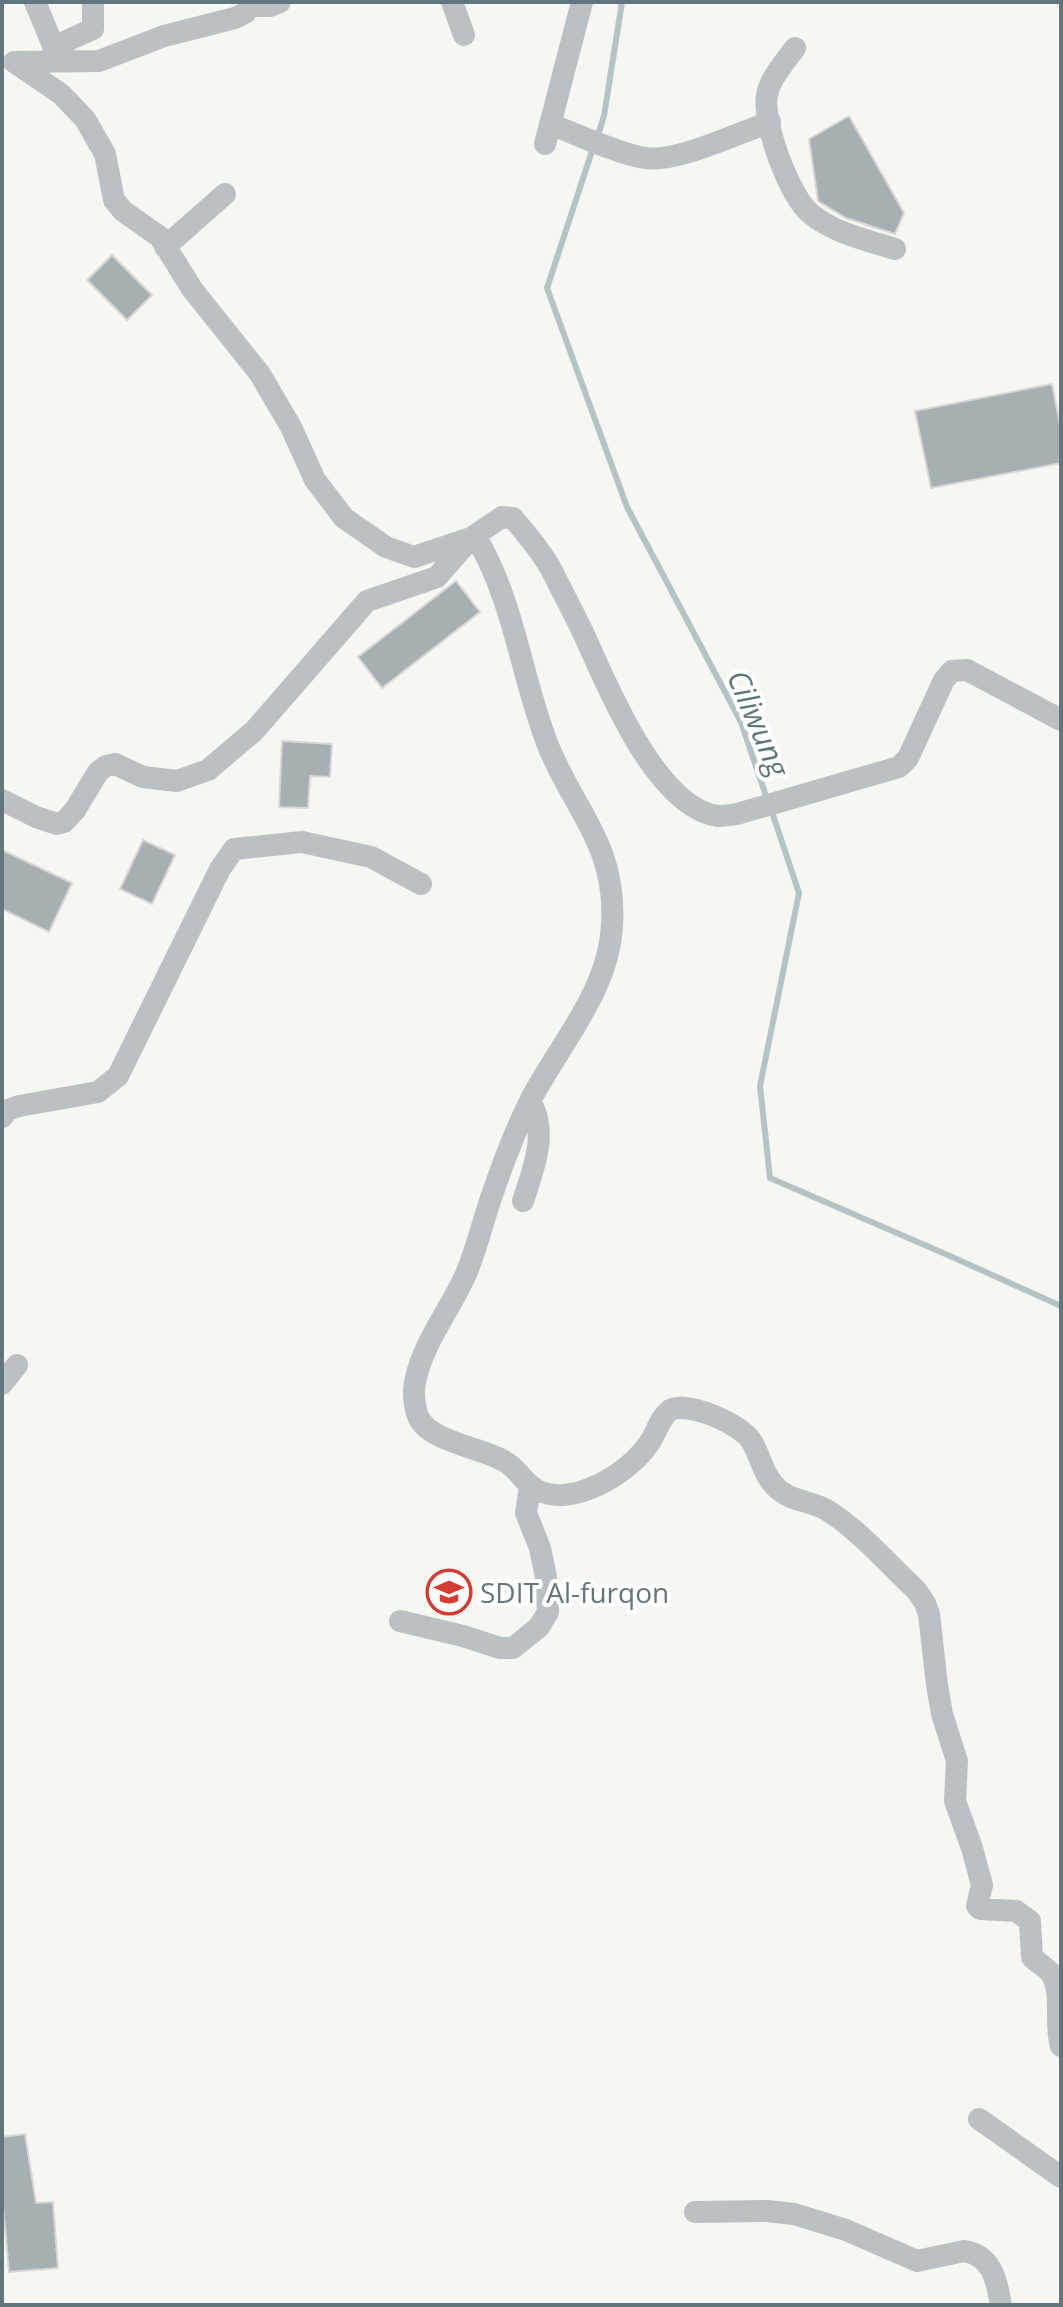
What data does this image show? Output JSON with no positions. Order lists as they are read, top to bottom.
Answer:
{
  "water": ["Ciliwung"],
  "places": {
    "school or university": ["SDIT Al-furqon"]
  }
}
